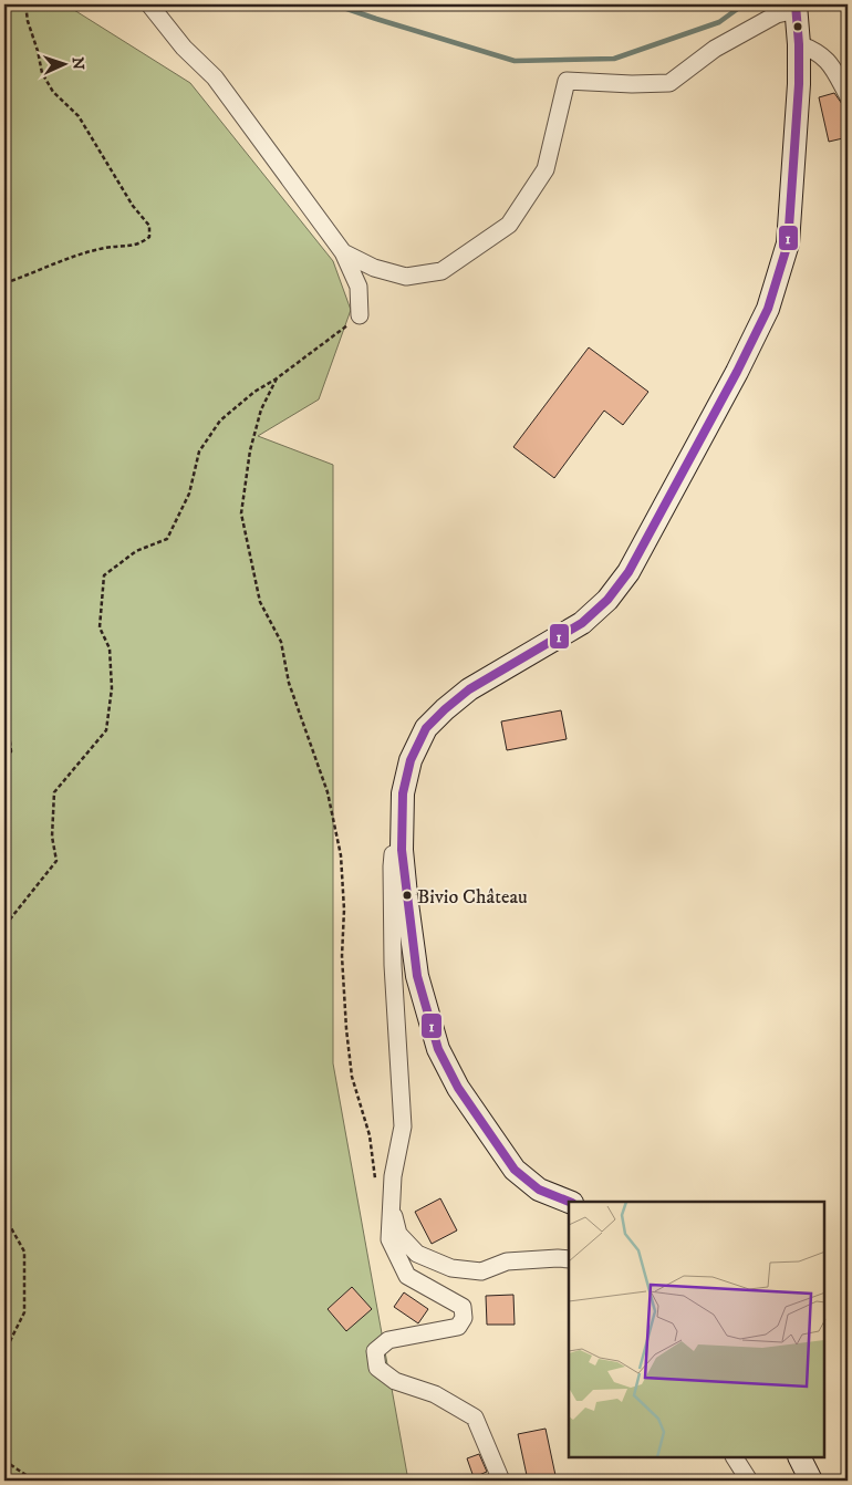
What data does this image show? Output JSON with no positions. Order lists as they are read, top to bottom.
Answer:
{
  "places": ["Bivio Château"],
  "lines": ["transit line 1"],
  "north": "right"
}
